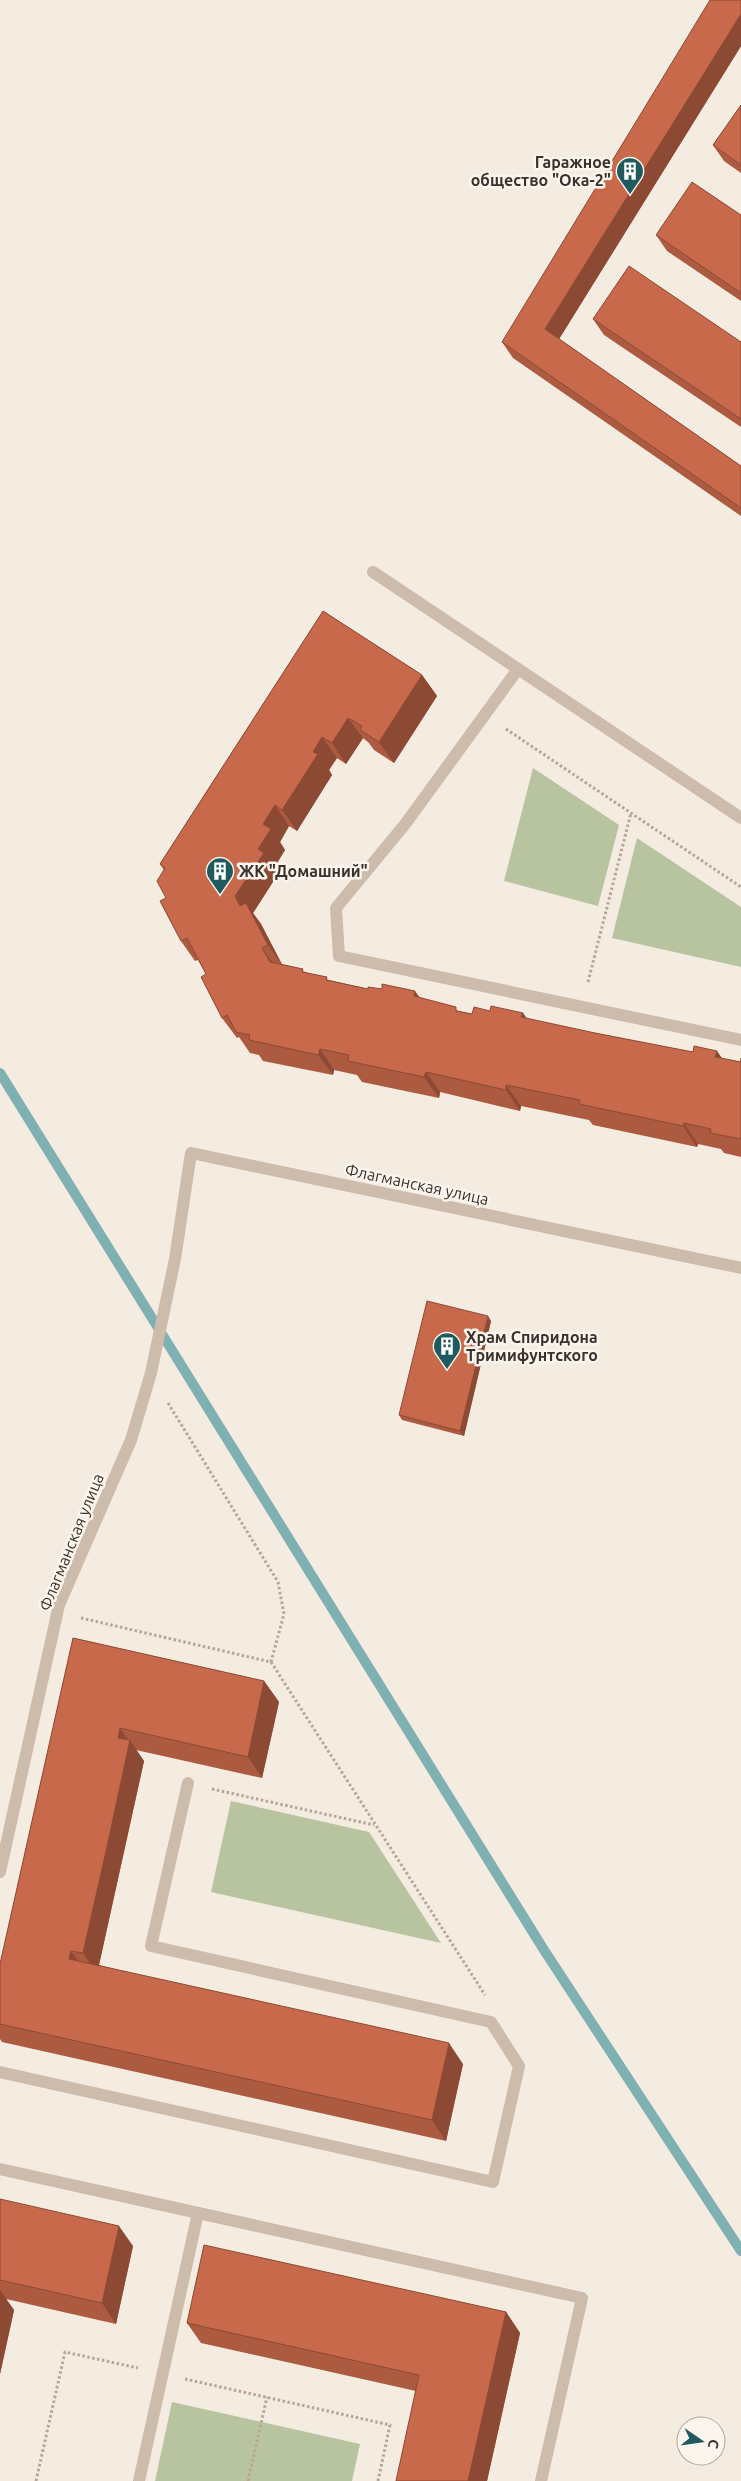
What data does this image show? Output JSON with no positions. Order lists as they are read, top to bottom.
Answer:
{
  "streets": {
    "street": ["Флагманская улица"]
  },
  "places": {
    "building": ["Гаражное общество \"Ока-2\"", "ЖК \"Домашний\"", "Храм Спиридона Тримифунтского"]
  },
  "north": "right"
}
